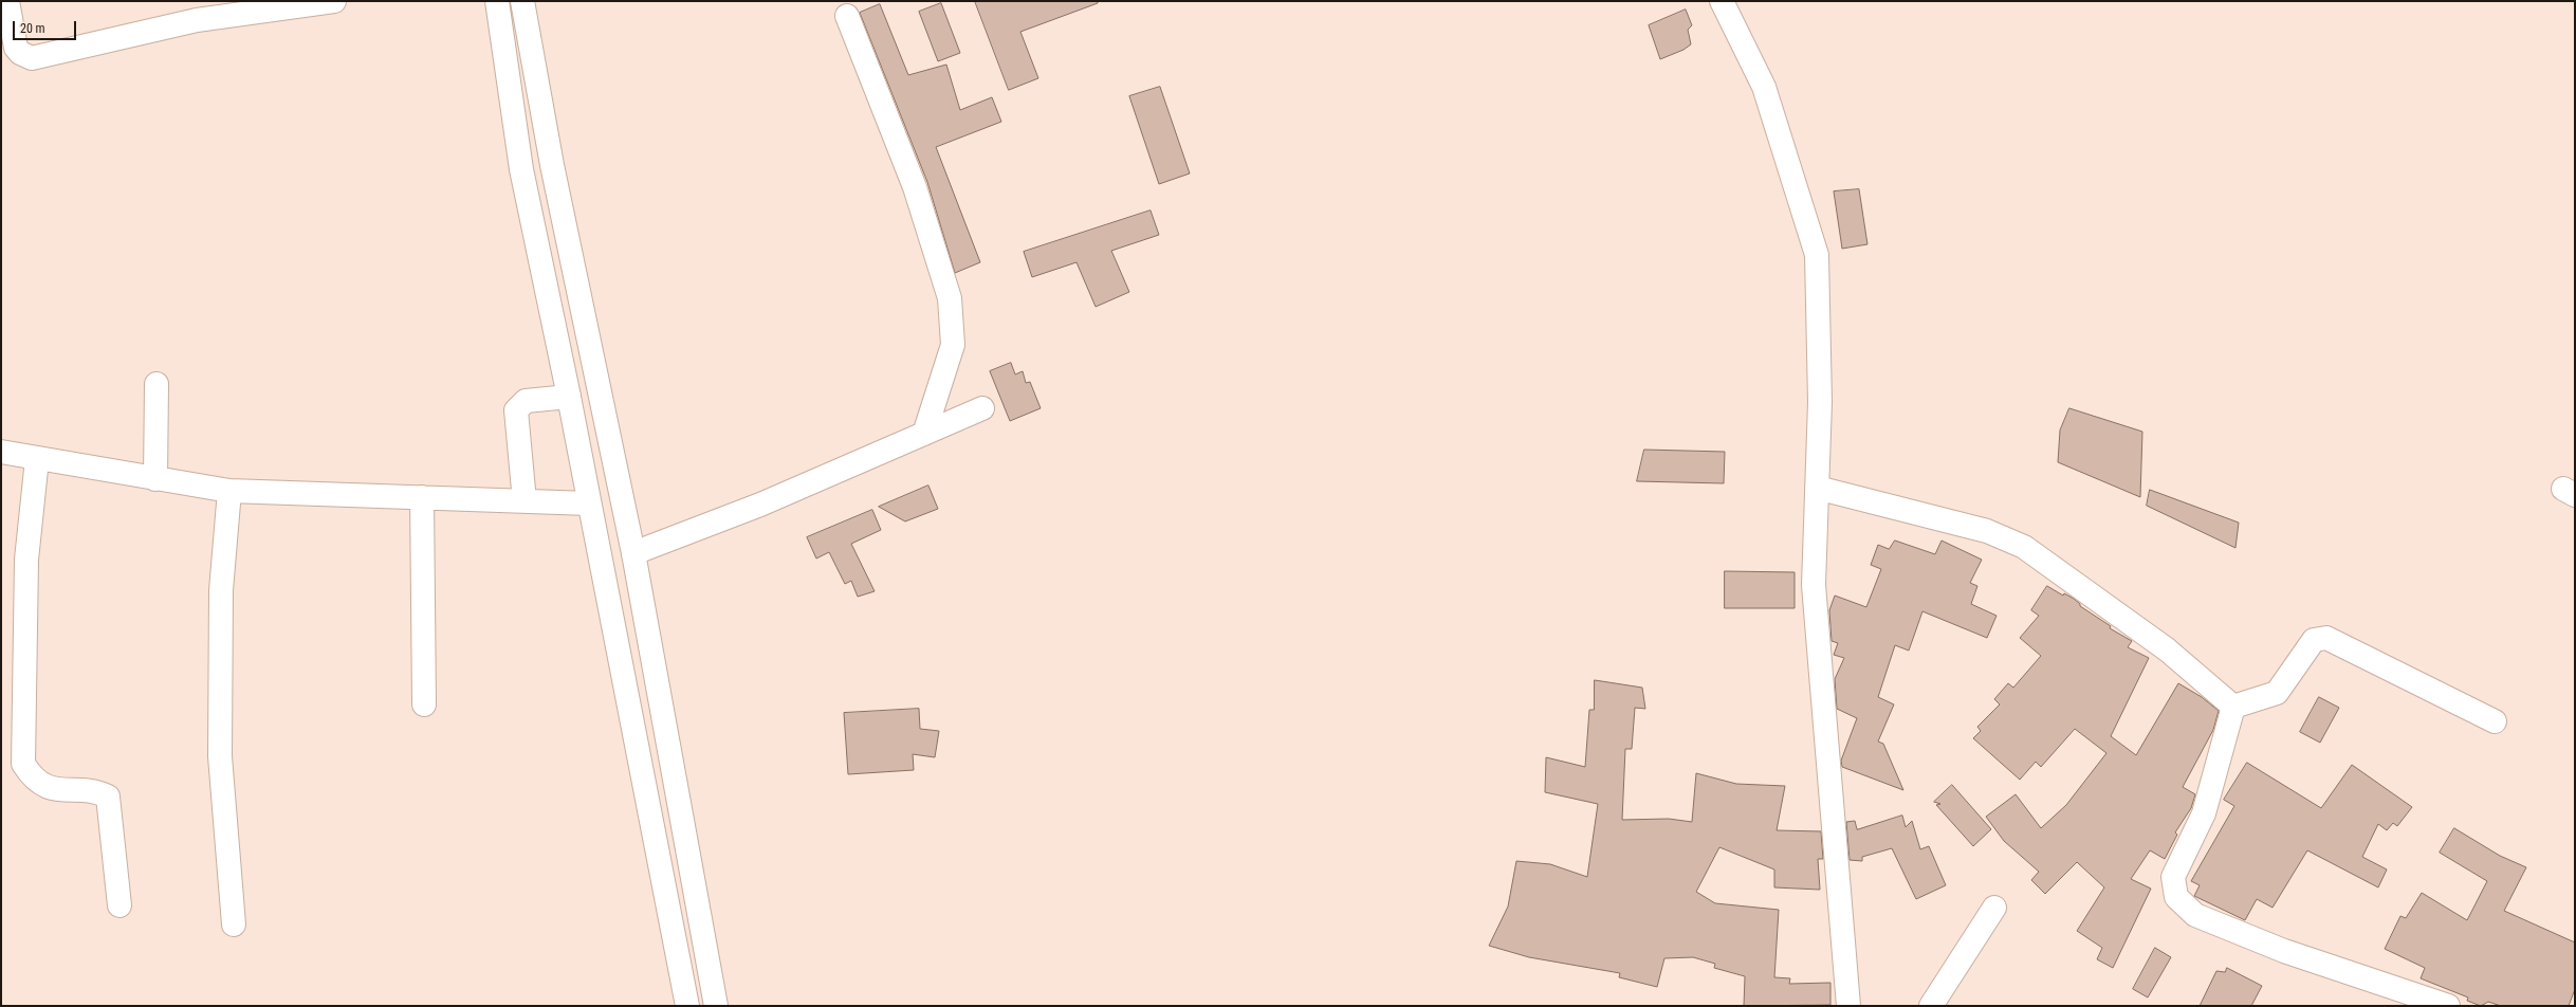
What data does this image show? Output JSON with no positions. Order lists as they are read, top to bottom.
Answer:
{
  "scale_bar": "20 m"
}
